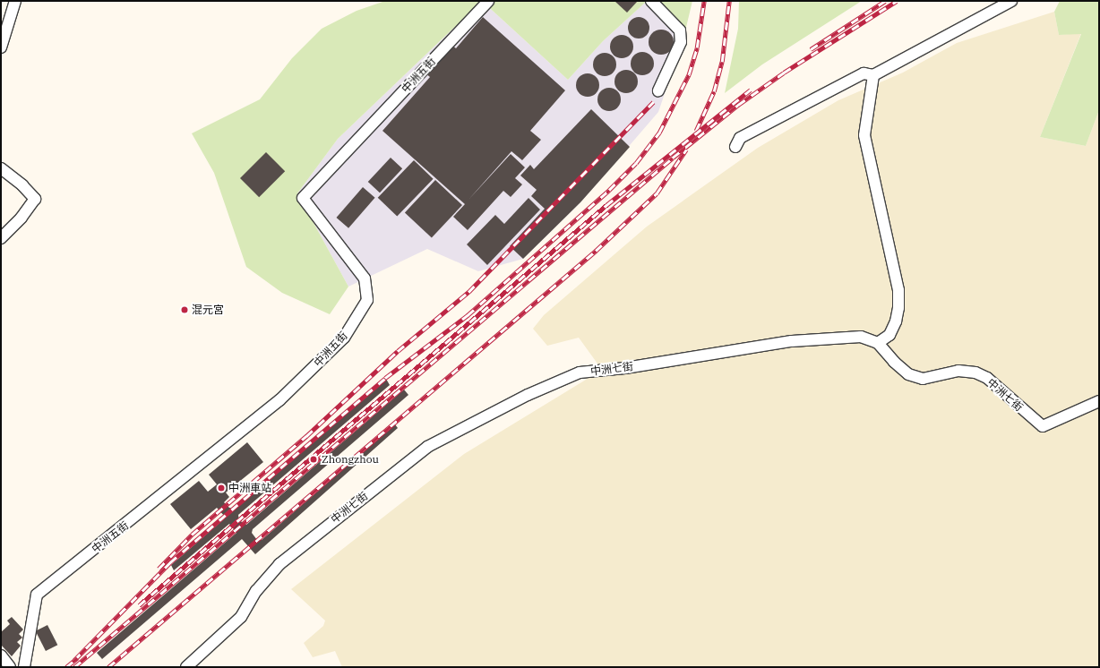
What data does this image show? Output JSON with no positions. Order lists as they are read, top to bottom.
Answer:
{
  "streets": {
    "street": ["中洲五街", "中洲七街"]
  },
  "places": ["混元宮", "Zhongzhou", "中洲車站"]
}
